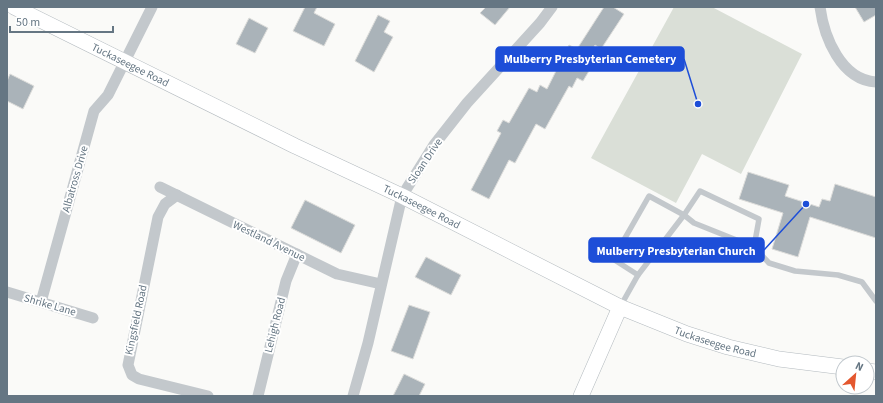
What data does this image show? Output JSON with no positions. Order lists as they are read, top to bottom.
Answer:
{
  "streets": {
    "street": [
      "Tuckaseegee Road",
      "Sloan Drive",
      "Albatross Drive",
      "Westland Avenue",
      "Shrike Lane",
      "Kingsfield Road",
      "Lehigh Road"
    ]
  },
  "crossings": [
    ["Tuckaseegee Road", "Sloan Drive"],
    ["Tuckaseegee Road", "Albatross Drive"],
    ["Sloan Drive", "Westland Avenue"],
    ["Albatross Drive", "Shrike Lane"],
    ["Westland Avenue", "Kingsfield Road"],
    ["Westland Avenue", "Lehigh Road"]
  ],
  "places": ["Mulberry Presbyterian Cemetery", "Mulberry Presbyterian Church"],
  "scale_bar": "50 m",
  "north": "top right"
}
